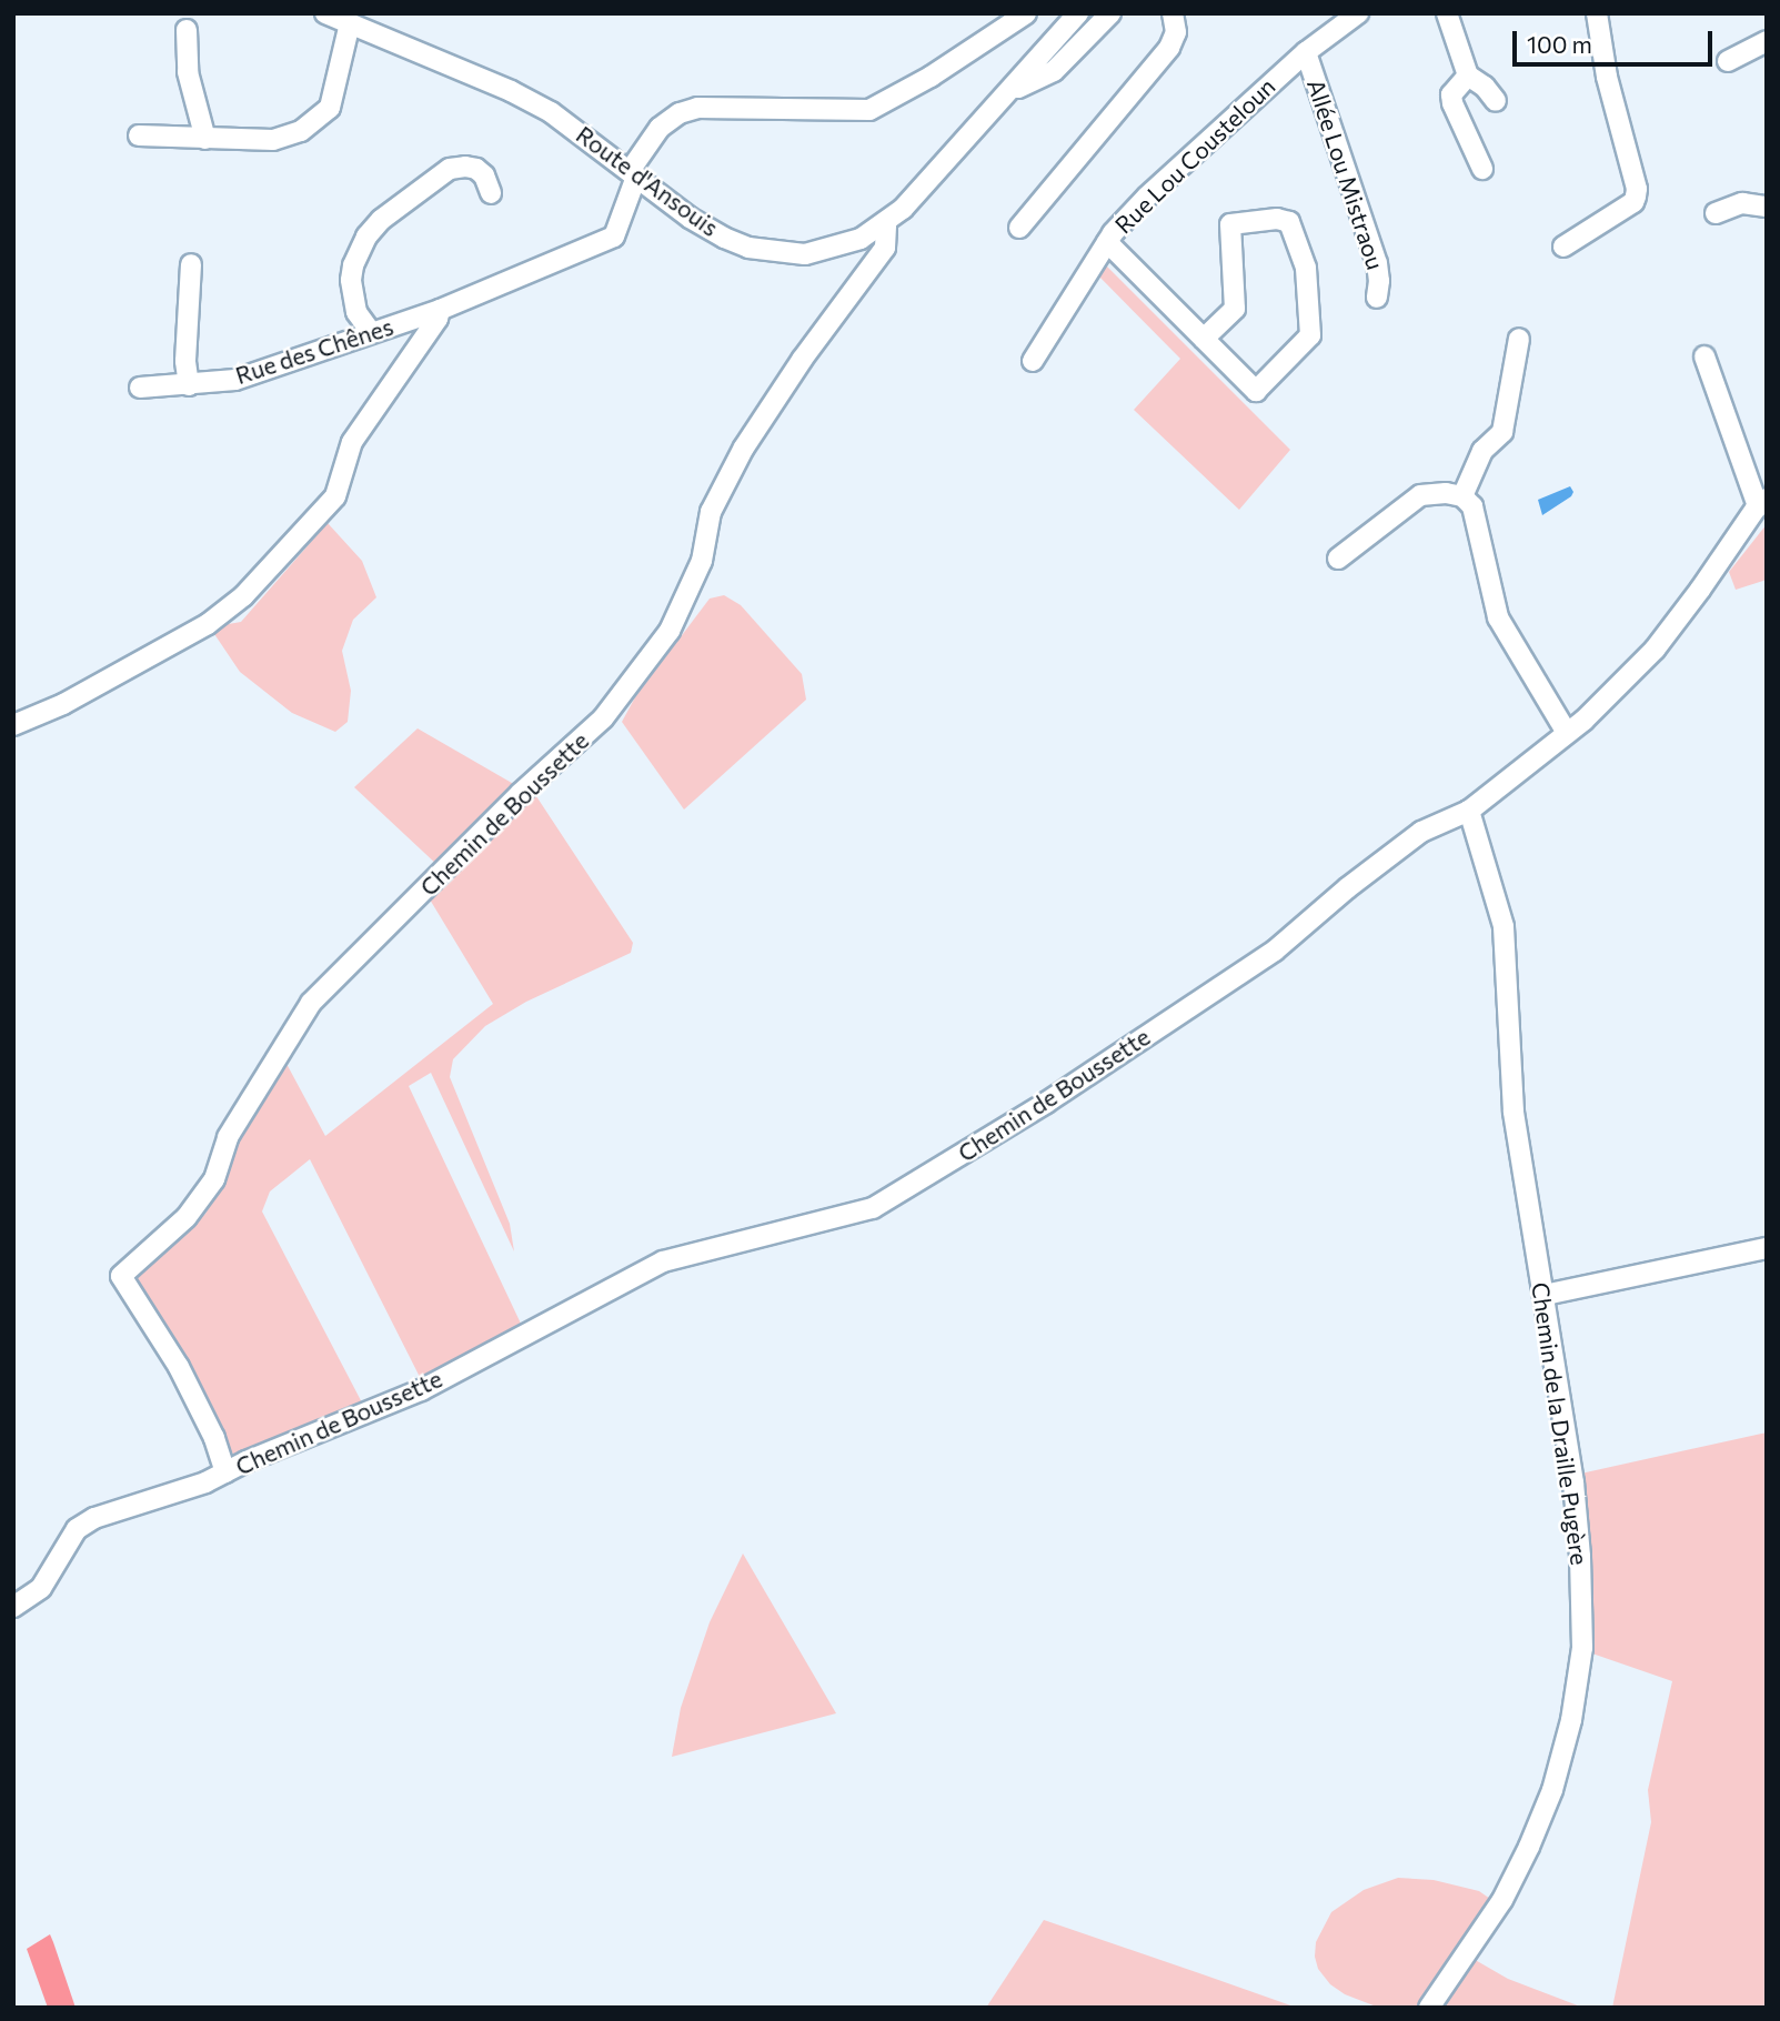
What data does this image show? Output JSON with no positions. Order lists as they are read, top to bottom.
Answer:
{
  "streets": {
    "street": [
      "Rue Lou Cousteloun",
      "Allée Lou Mistraou",
      "Route d'Ansouis",
      "Rue des Chênes",
      "Chemin de Boussette",
      "Chemin de la Draille Pugère"
    ]
  },
  "crossings": [
    ["Rue Lou Cousteloun", "Allée Lou Mistraou"],
    ["Route d'Ansouis", "Rue des Chênes"],
    ["Route d'Ansouis", "Chemin de Boussette"],
    ["Chemin de Boussette", "Chemin de la Draille Pugère"]
  ],
  "scale_bar": "100 m"
}
